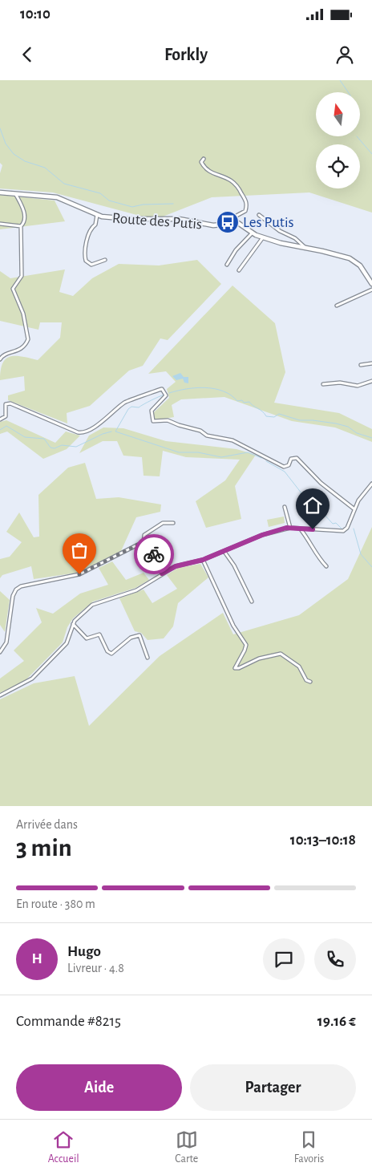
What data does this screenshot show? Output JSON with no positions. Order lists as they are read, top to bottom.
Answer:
{
  "streets": {
    "street": ["Route des Putis"]
  },
  "places": {
    "bus stop": ["Les Putis"]
  },
  "north": "top",
  "page": {
    "status": "10:10",
    "header": "Forkly",
    "heading": ["3 min", "Arrivée dans", "10:13–10:18"],
    "panel": [
      "Hugo",
      "Livreur · 4.8",
      "Commande #8215",
      "19.16 €"
    ],
    "bar": "En route · 380 m",
    "round": "H",
    "buttons": ["Aide", "Partager"],
    "tabs": ["Accueil", "Carte", "Favoris"]
  }
}
